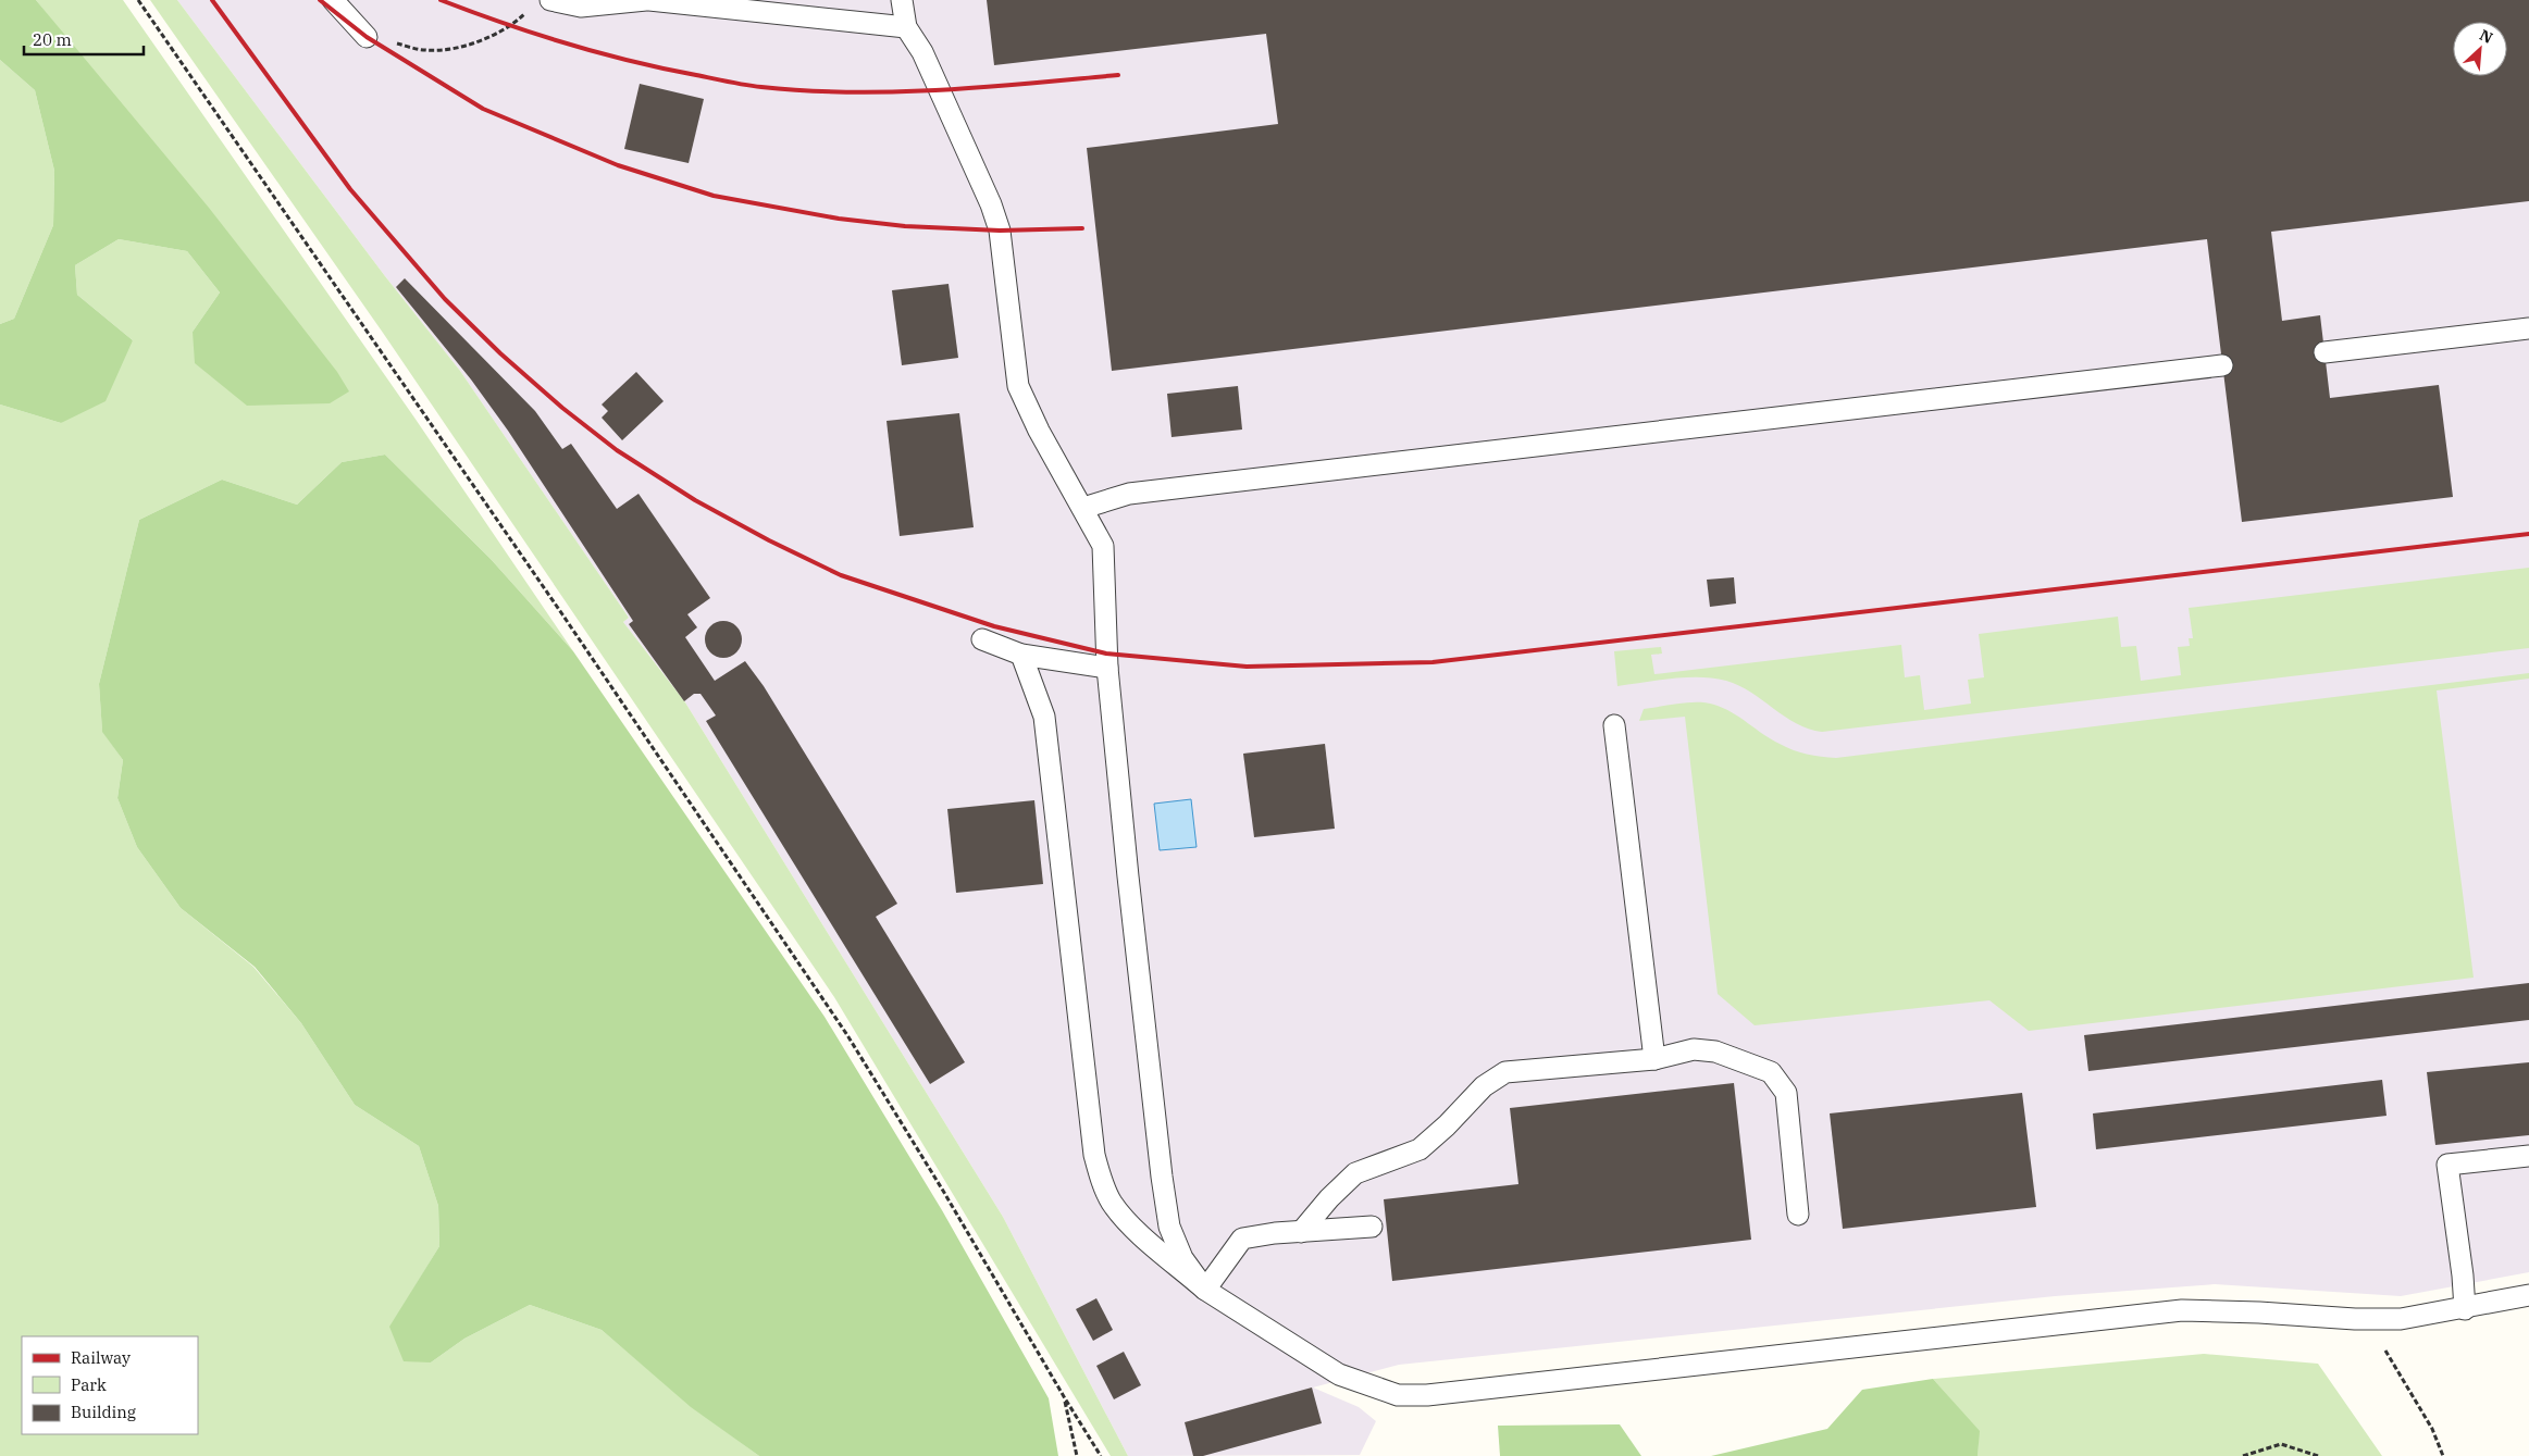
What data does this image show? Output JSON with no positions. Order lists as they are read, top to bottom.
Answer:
{
  "legend": ["Railway", "Park", "Building"],
  "scale_bar": "20 m",
  "north": "top right"
}
